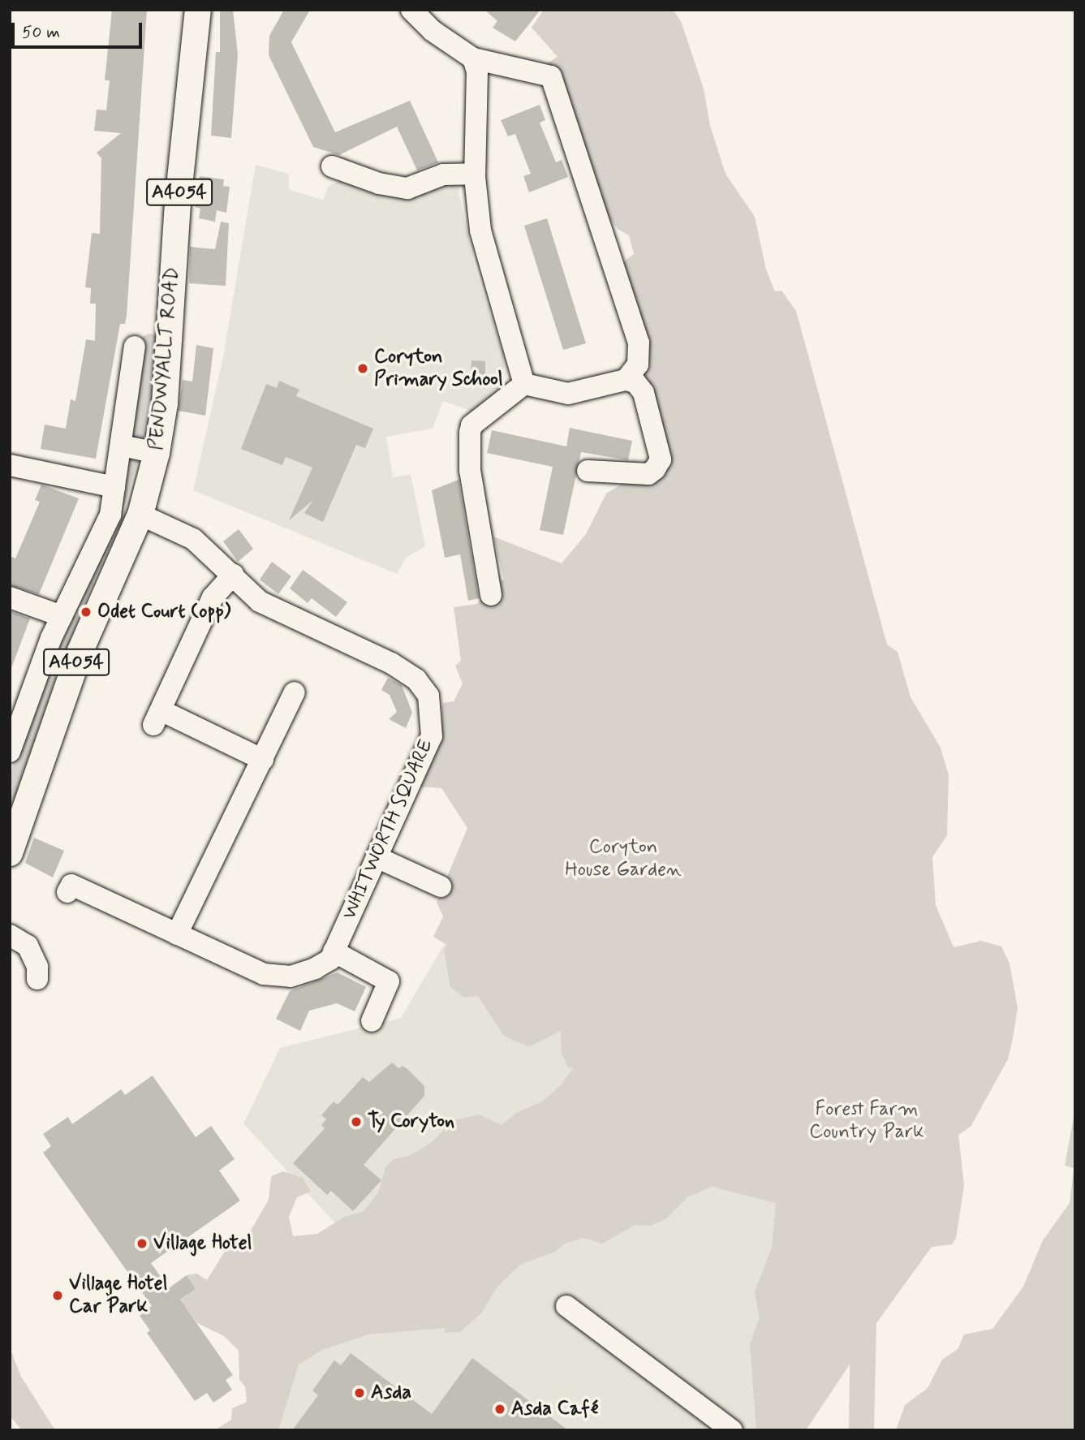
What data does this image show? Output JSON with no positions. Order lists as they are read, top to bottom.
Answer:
{
  "streets": {
    "main road": ["A4054", "PENDWYALLT ROAD"],
    "street": ["WHITWORTH SQUARE"]
  },
  "crossings": [
    ["PENDWYALLT ROAD", "WHITWORTH SQUARE"]
  ],
  "parks": ["Coryton House Garden", "Forest Farm Country Park"],
  "places": [
    "Coryton Primary School",
    "Odet Court (opp)",
    "Ty Coryton",
    "Village Hotel",
    "Village Hotel Car Park",
    "Asda",
    "Asda Café"
  ],
  "scale_bar": "50 m"
}
